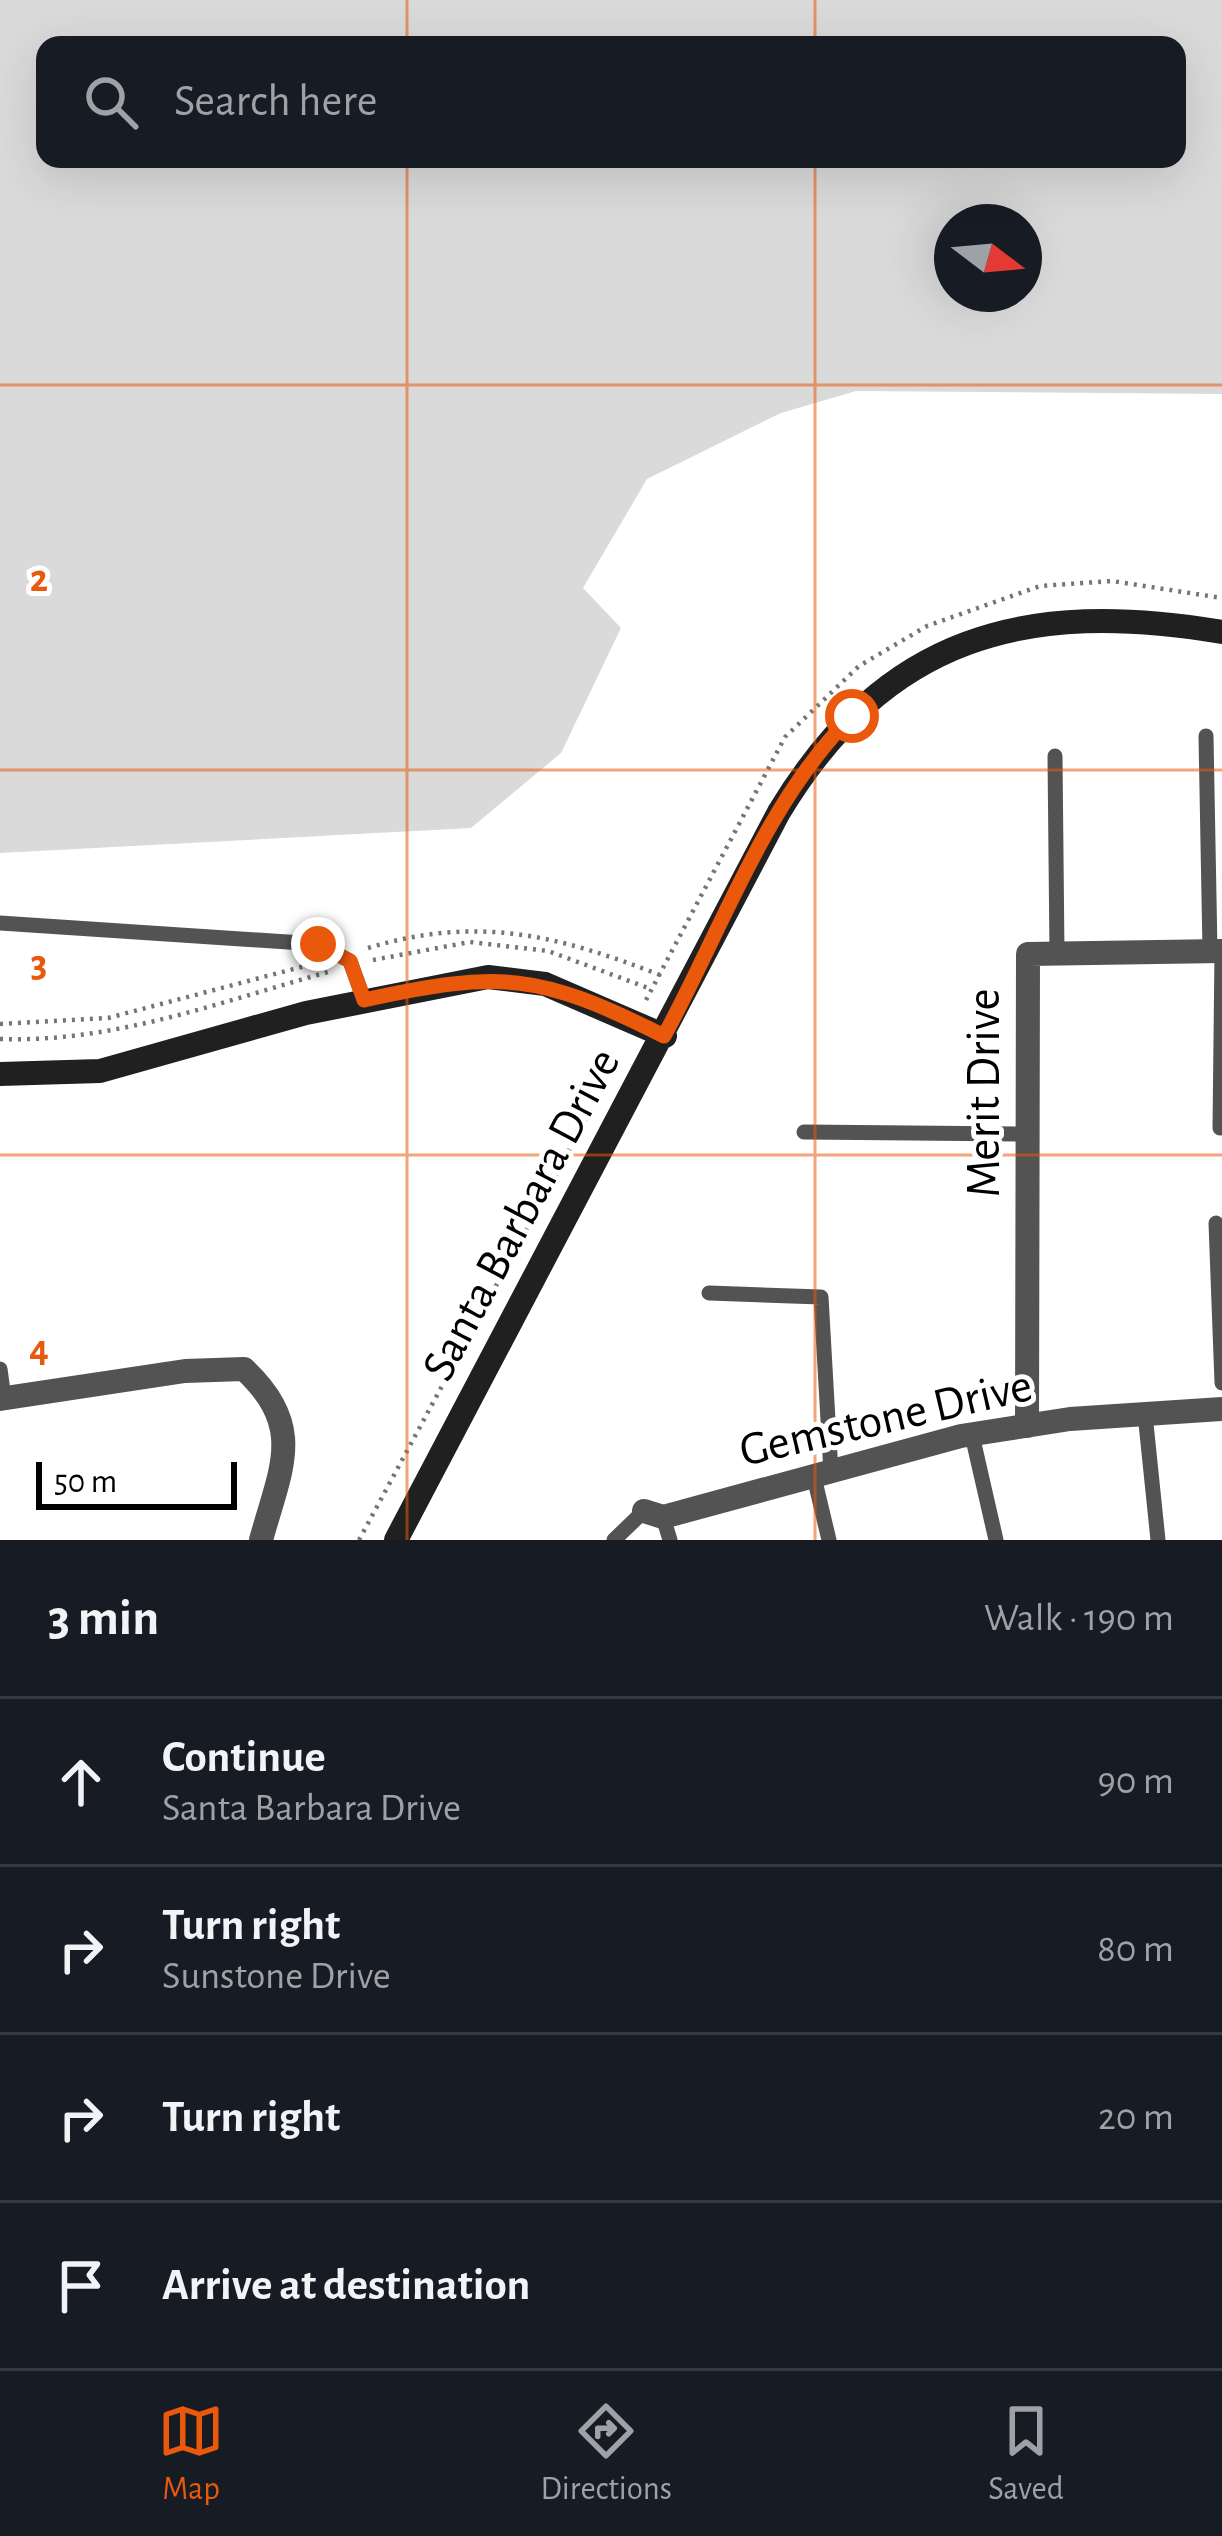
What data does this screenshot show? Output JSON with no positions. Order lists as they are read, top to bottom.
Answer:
{
  "streets": {
    "street": ["Merit Drive", "Santa Barbara Drive", "Gemstone Drive"]
  },
  "crossings": [
    ["Merit Drive", "Gemstone Drive"]
  ],
  "scale_bar": "50 m",
  "north": "right",
  "page": {
    "search": "Search here",
    "scale": "50 m",
    "heading": ["3 min", "Walk · 190 m"],
    "list": [
      ["Continue", "Santa Barbara Drive", "90 m"],
      ["Turn right", "Sunstone Drive", "80 m"],
      ["Turn right", "20 m"],
      "Arrive at destination"
    ],
    "nav": ["Map", "Directions", "Saved"]
  },
  "grid": {
    "rows": ["2", "3", "4"]
  }
}
